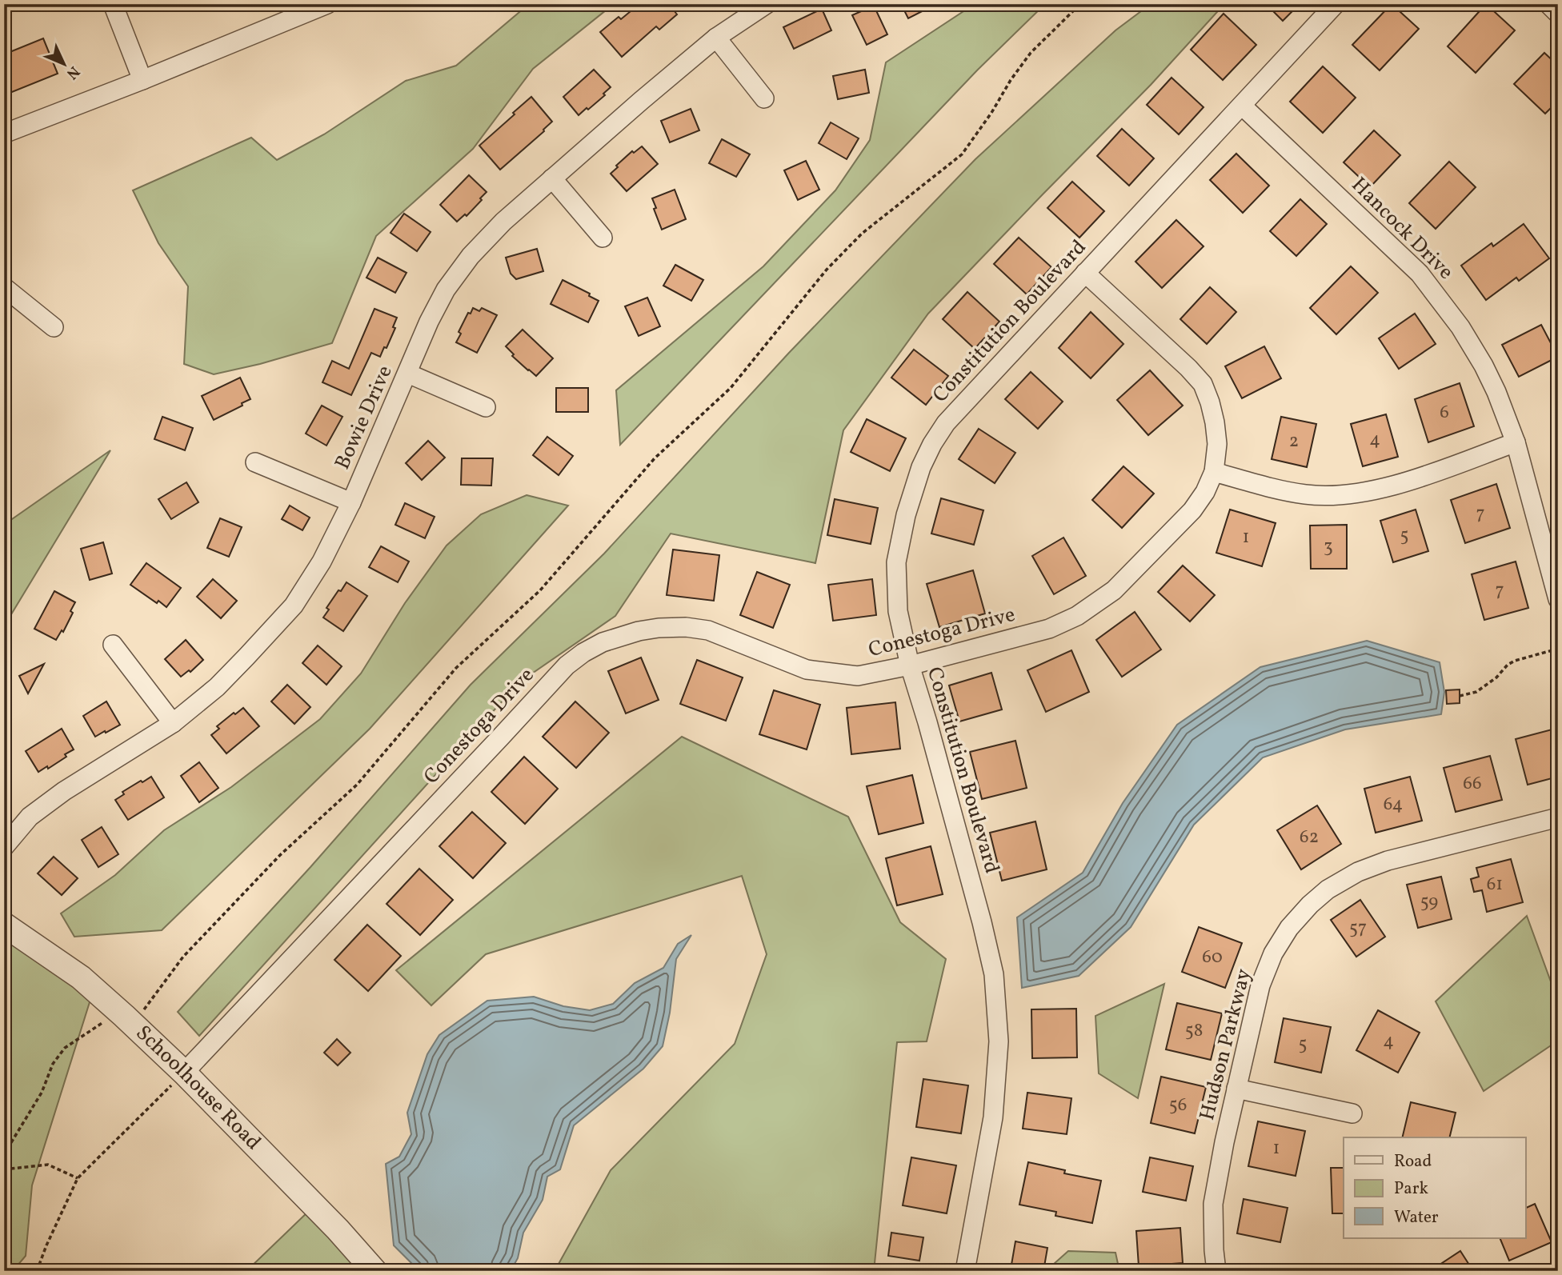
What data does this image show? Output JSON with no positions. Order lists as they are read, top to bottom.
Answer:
{
  "streets": {
    "street": [
      "Hancock Drive",
      "Constitution Boulevard",
      "Bowie Drive",
      "Conestoga Drive",
      "Hudson Parkway",
      "Schoolhouse Road"
    ]
  },
  "crossings": [
    ["Hancock Drive", "Constitution Boulevard"],
    ["Constitution Boulevard", "Conestoga Drive"],
    ["Conestoga Drive", "Schoolhouse Road"]
  ],
  "house_numbers": [
    "6",
    "4",
    "2",
    "7",
    "5",
    "1",
    "3",
    "7",
    "66",
    "64",
    "62",
    "61",
    "59",
    "57",
    "60",
    "58",
    "4",
    "5",
    "56",
    "1"
  ],
  "legend": ["Road", "Park", "Water"],
  "north": "bottom right"
}
